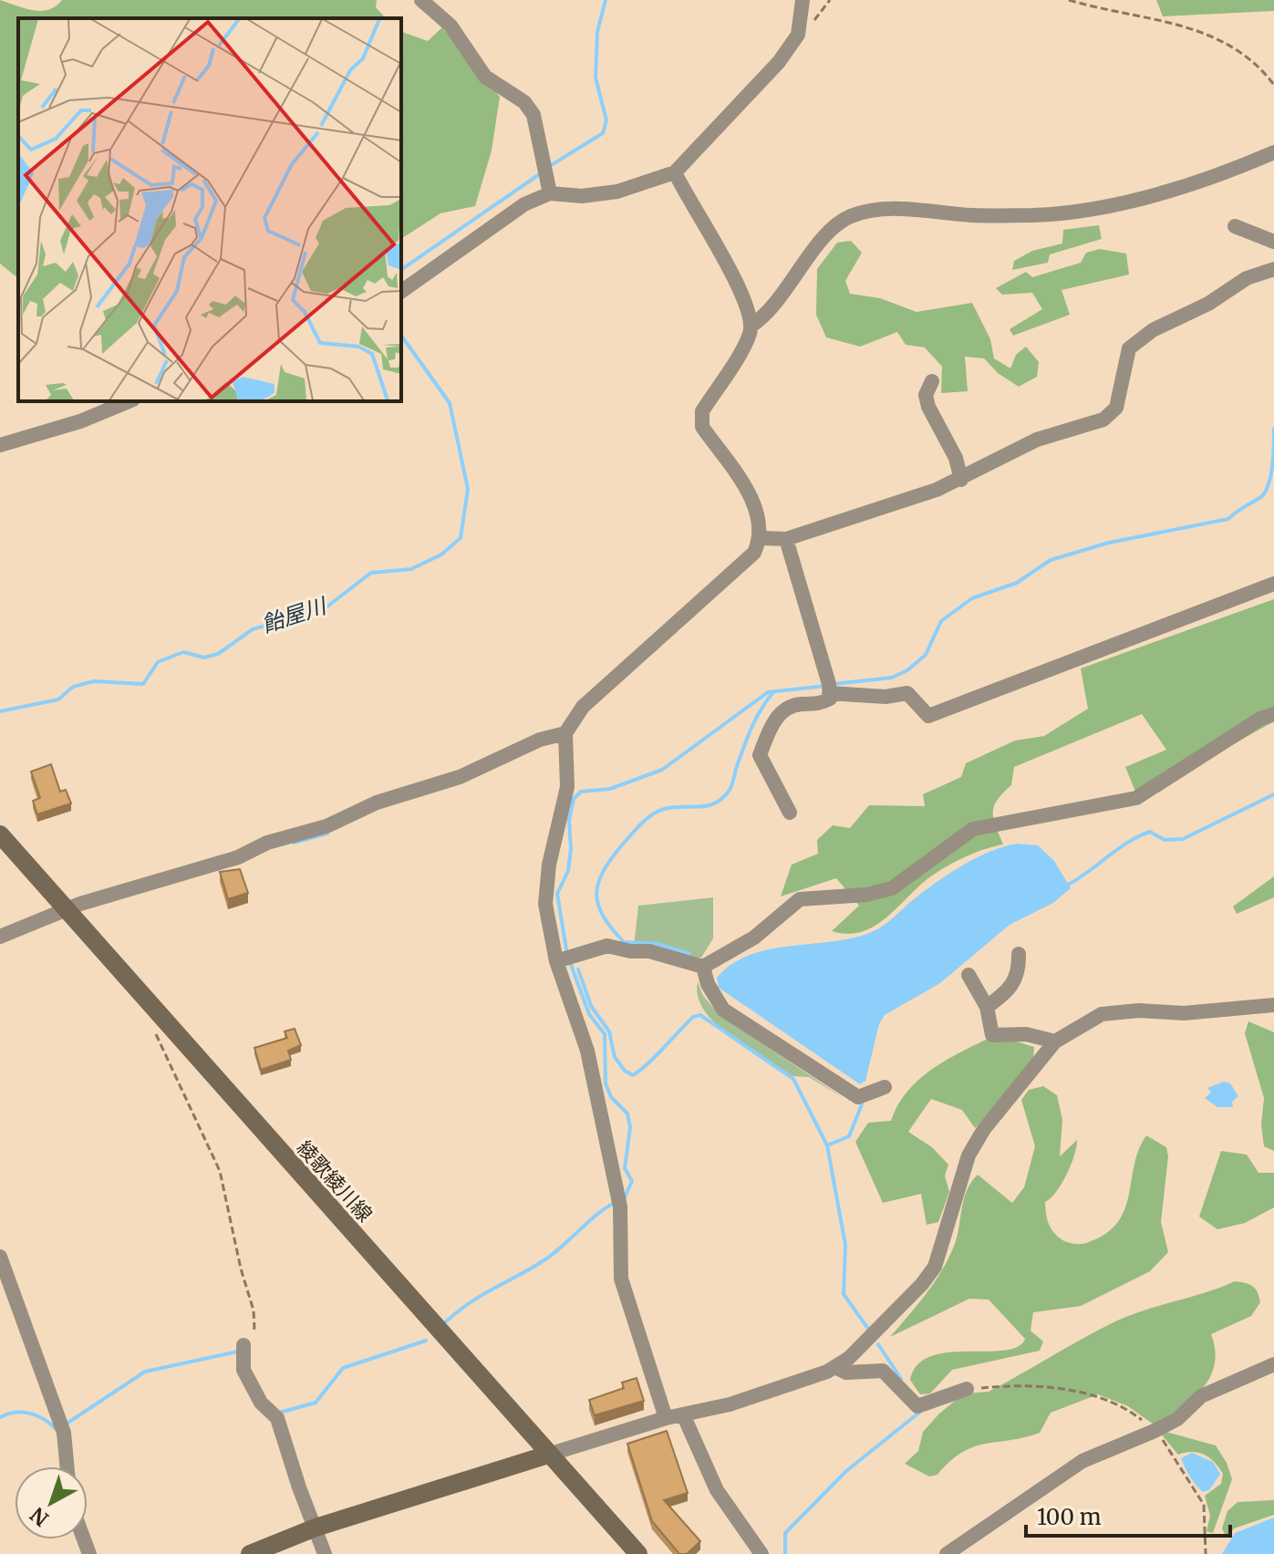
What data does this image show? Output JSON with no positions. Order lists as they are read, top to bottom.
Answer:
{
  "streets": {
    "main road": ["綾歌綾川線"]
  },
  "water": ["飴屋川"],
  "scale_bar": "100 m",
  "north": "bottom left"
}
